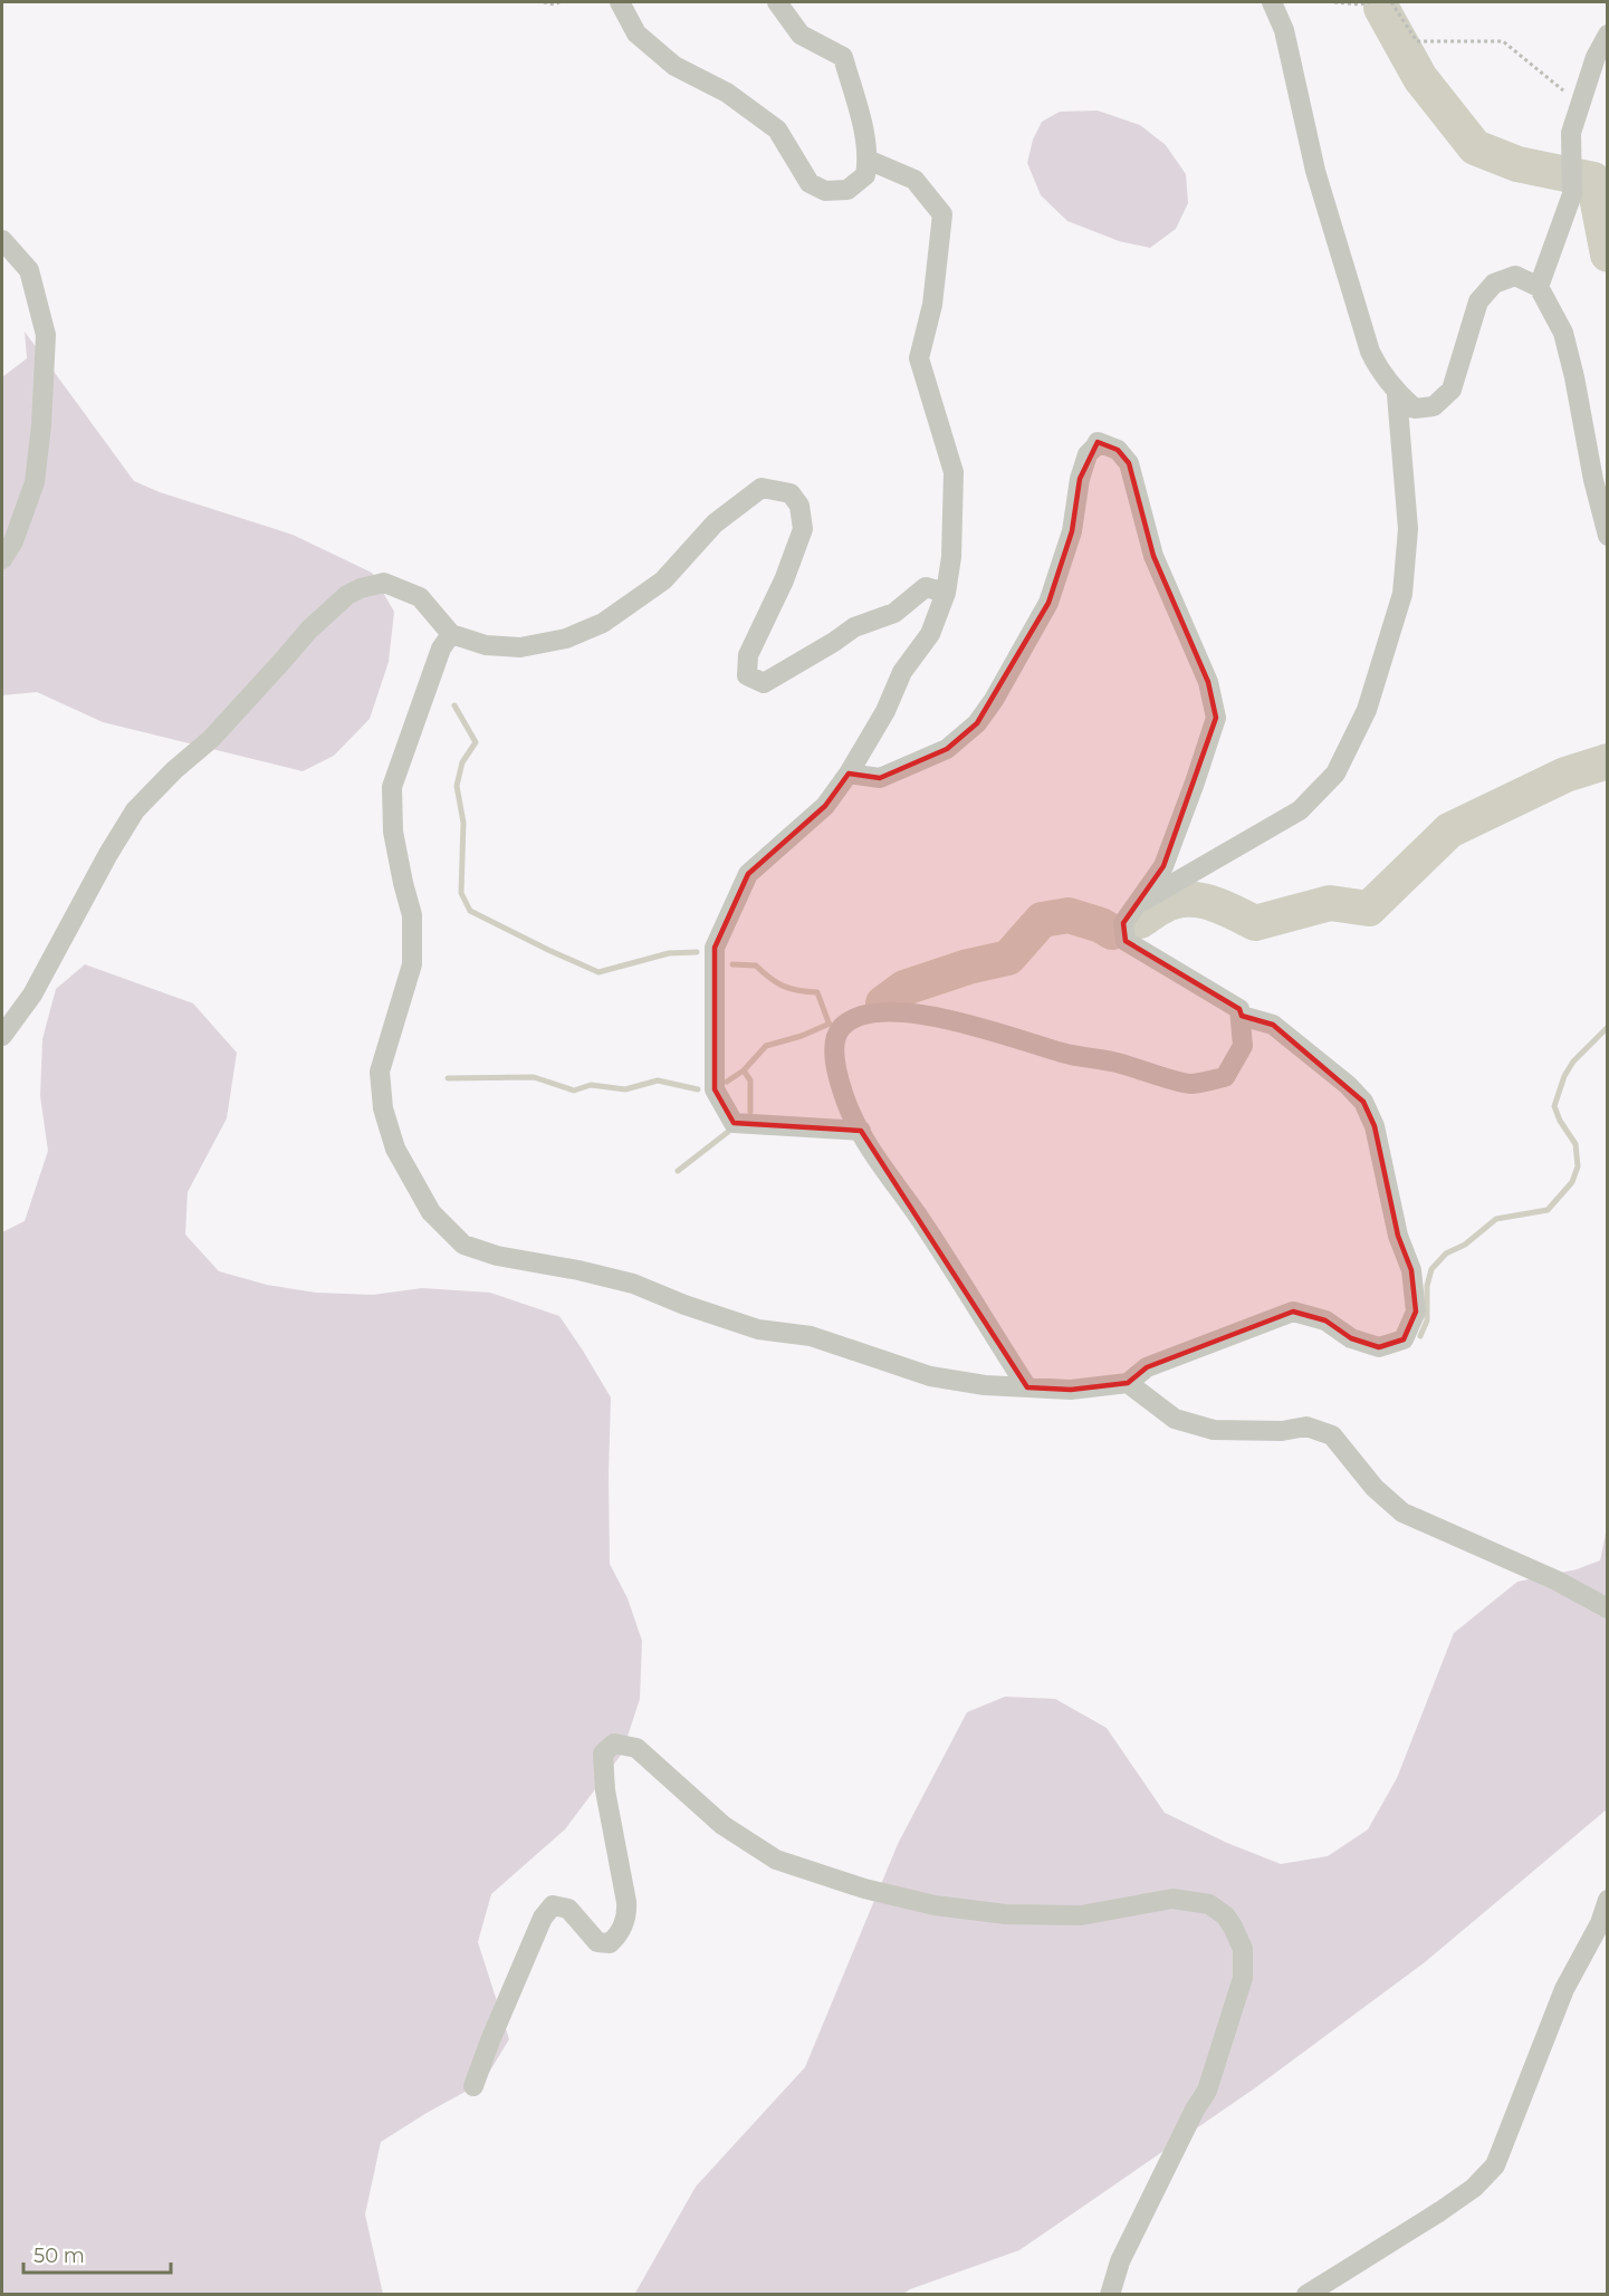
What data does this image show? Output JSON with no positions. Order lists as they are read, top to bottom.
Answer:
{
  "scale_bar": "50 m"
}
